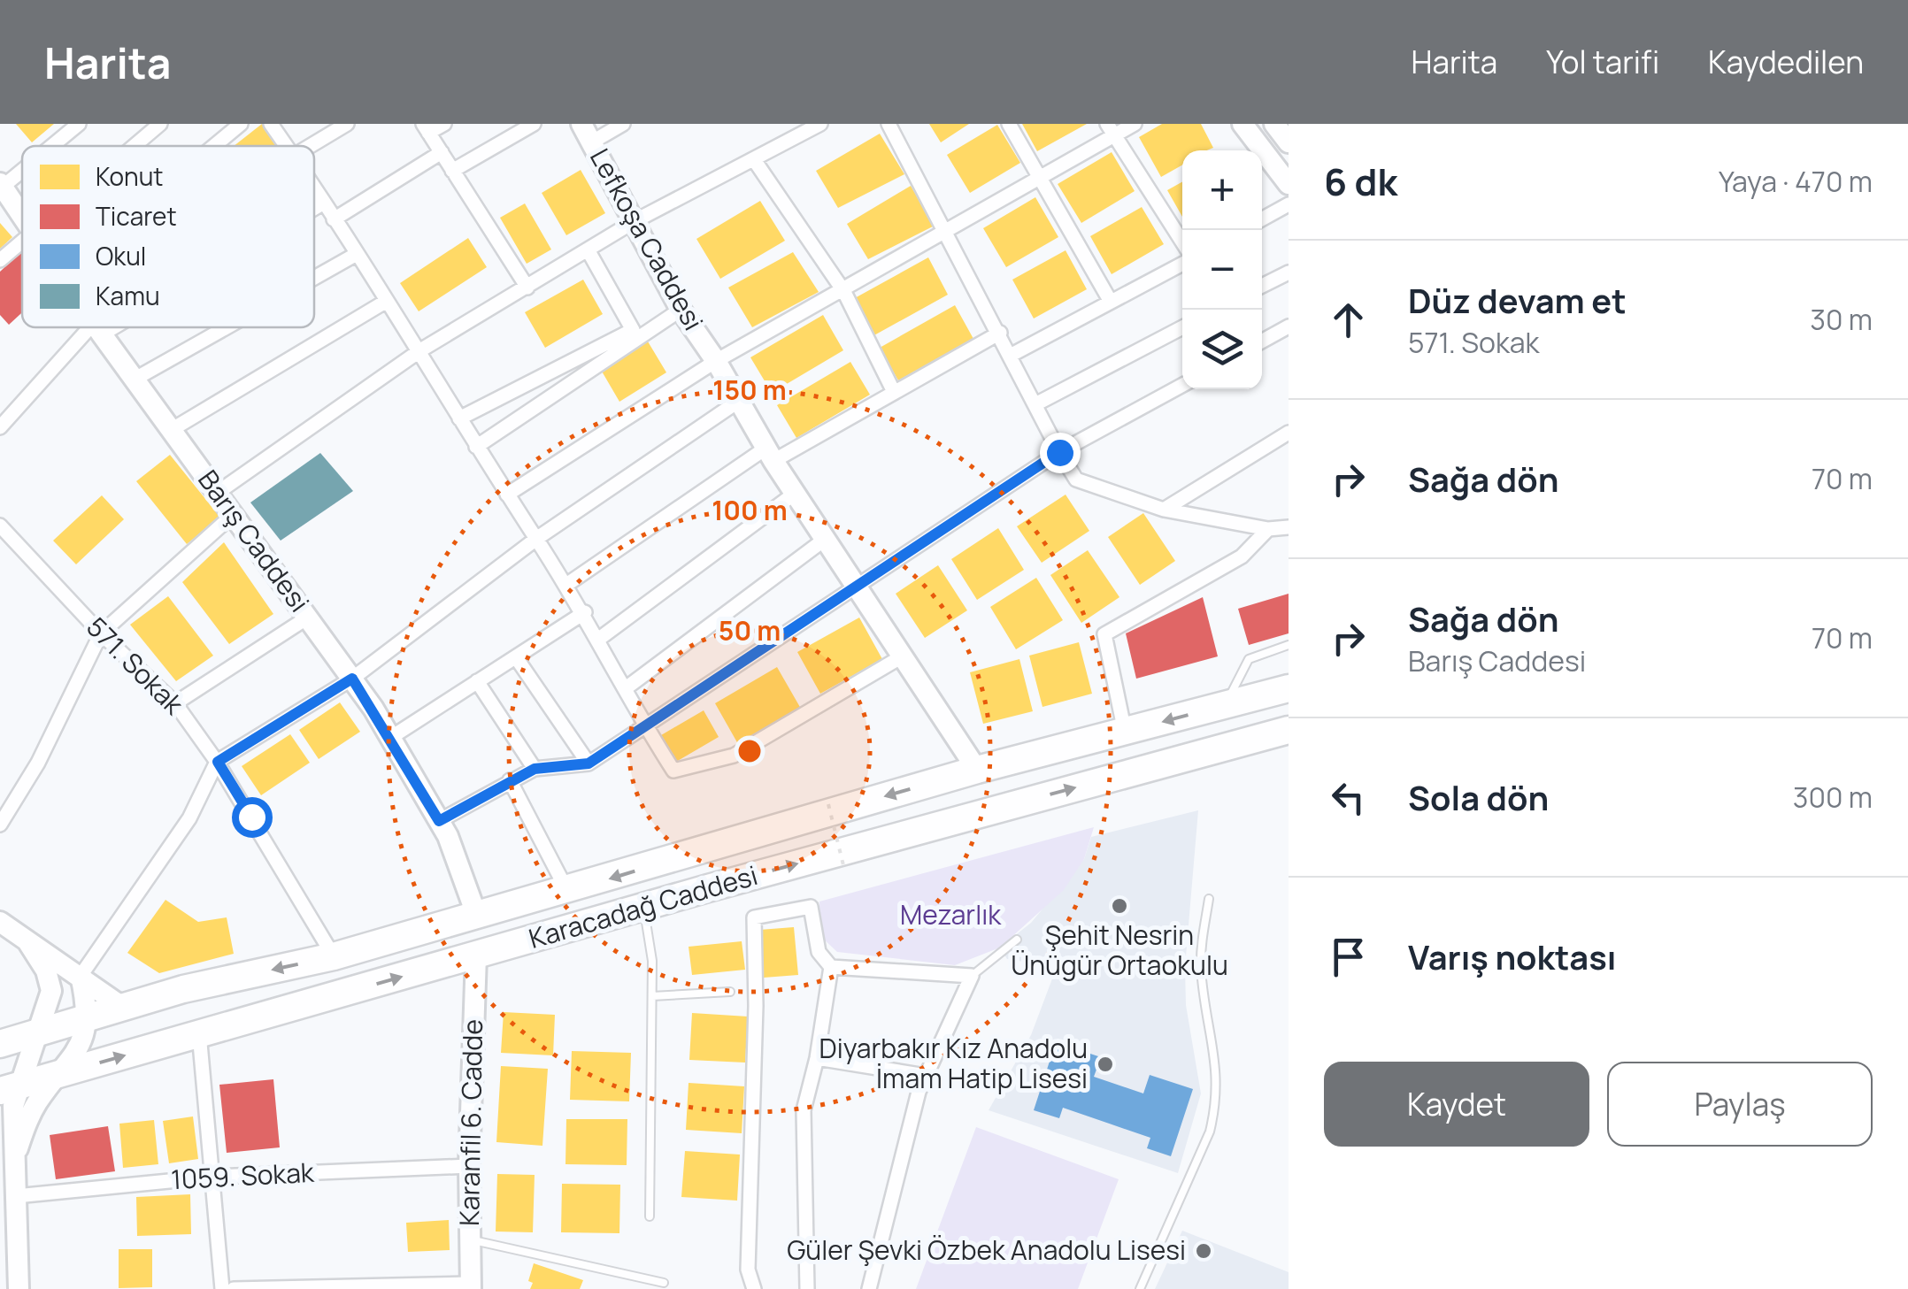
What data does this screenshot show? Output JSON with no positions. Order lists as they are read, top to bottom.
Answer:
{
  "streets": {
    "highway": ["Karacadağ Caddesi"],
    "street": [
      "Lefkoşa Caddesi",
      "Barış Caddesi",
      "571. Sokak",
      "Karanfil 6. Cadde",
      "1059. Sokak"
    ]
  },
  "crossings": [
    ["Lefkoşa Caddesi", "Karacadağ Caddesi"],
    ["Barış Caddesi", "Karacadağ Caddesi"],
    ["571. Sokak", "Karacadağ Caddesi"],
    ["Karacadağ Caddesi", "Karanfil 6. Cadde"],
    ["Karanfil 6. Cadde", "1059. Sokak"]
  ],
  "parks": ["Mezarlık"],
  "places": ["Şehit Nesrin Ünügür Ortaokulu", "Diyarbakır Kız Anadolu İmam Hatip Lisesi", "Güler Şevki Özbek Anadolu Lisesi"],
  "legend": [
    "Konut",
    "Ticaret",
    "Okul",
    "Kamu"
  ],
  "page": {
    "header": "Harita",
    "nav": ["Harita", "Yol tarifi", "Kaydedilen"],
    "heading": ["6 dk", "Yaya · 470 m"],
    "map_buttons": ["+", "−"],
    "list": [
      ["Düz devam et", "571. Sokak", "30 m"],
      ["Sağa dön", "70 m"],
      ["Sağa dön", "Barış Caddesi", "70 m"],
      ["Sola dön", "300 m"],
      "Varış noktası"
    ],
    "buttons": ["Kaydet", "Paylaş"]
  },
  "rings": ["150 m", "100 m", "50 m"]
}
